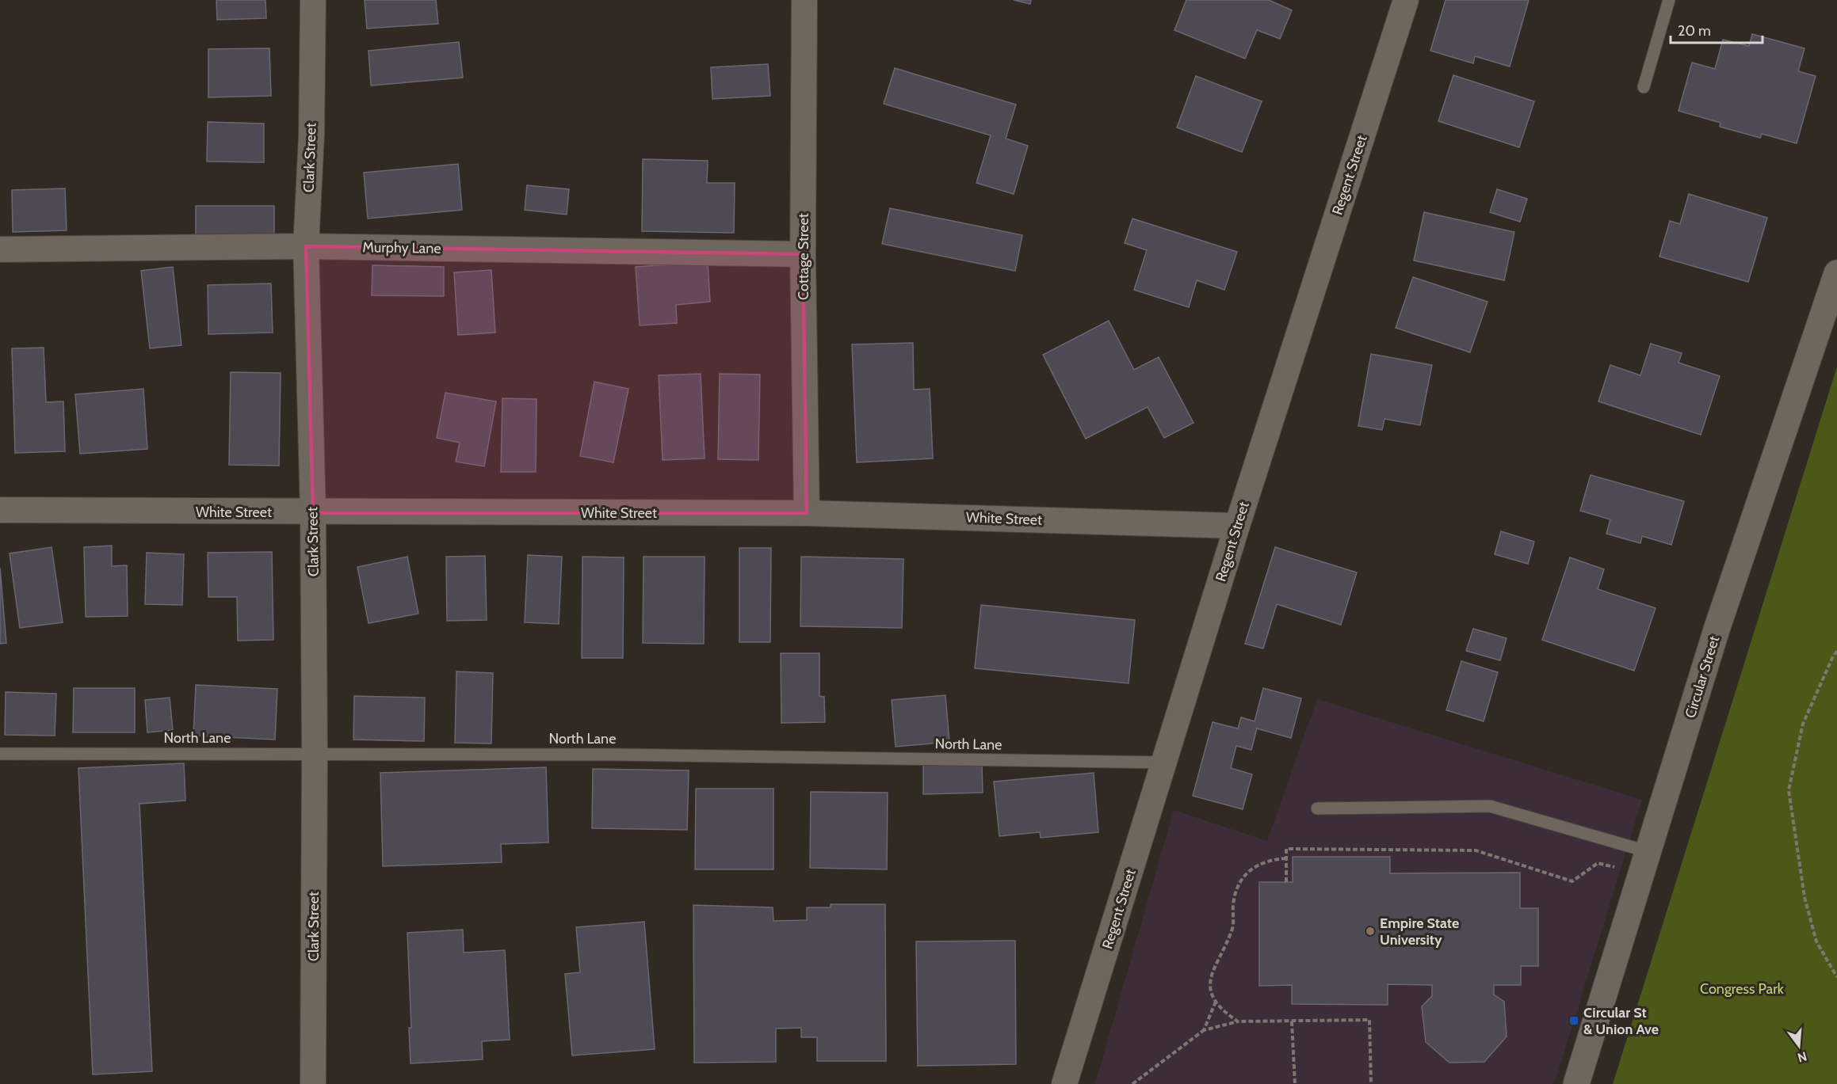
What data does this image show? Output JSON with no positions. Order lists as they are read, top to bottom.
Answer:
{
  "streets": {
    "street": [
      "Clark Street",
      "Regent Street",
      "Murphy Lane",
      "Cottage Street",
      "White Street",
      "Circular Street"
    ],
    "lane": ["North Lane"]
  },
  "crossings": [
    ["Clark Street", "Murphy Lane"],
    ["Clark Street", "White Street"],
    ["Clark Street", "North Lane"],
    ["Regent Street", "White Street"],
    ["Regent Street", "North Lane"],
    ["Murphy Lane", "Cottage Street"],
    ["Cottage Street", "White Street"]
  ],
  "parks": ["Congress Park"],
  "places": {
    "other": ["Empire State University"],
    "transit": ["Circular St & Union Ave"]
  },
  "scale_bar": "20 m",
  "north": "bottom"
}
